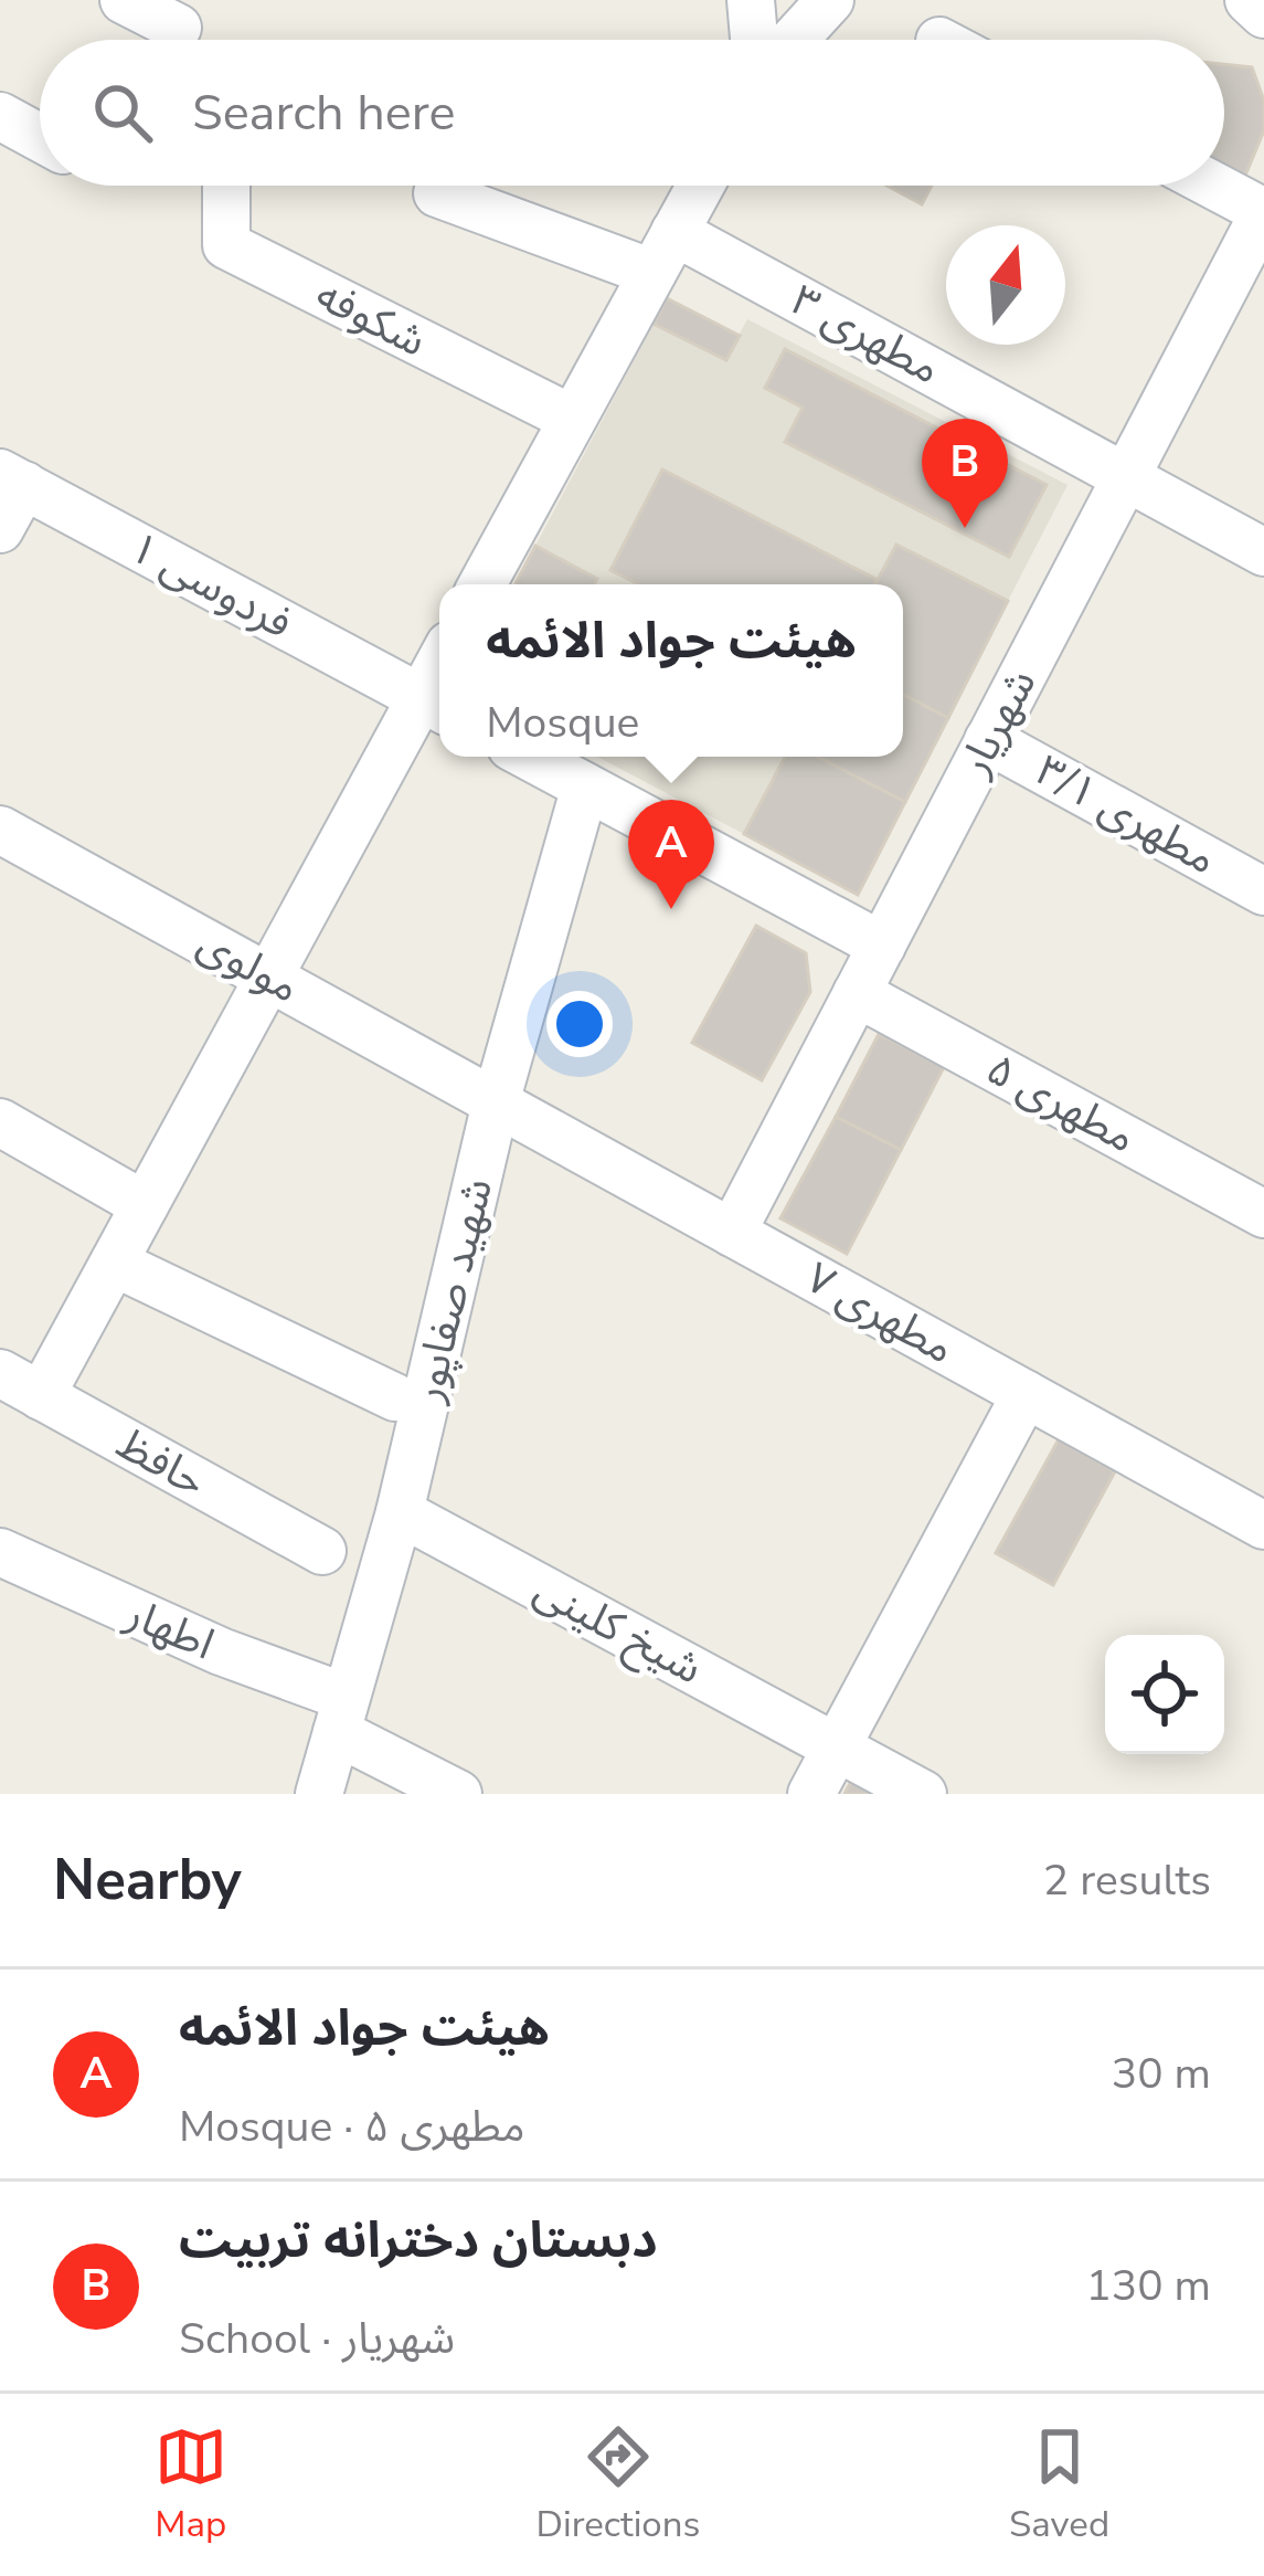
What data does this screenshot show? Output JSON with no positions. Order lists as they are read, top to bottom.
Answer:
{
  "streets": {
    "street": [
      "شکوفه",
      "مطهری ۳",
      "فردوسی ۱",
      "شهریار",
      "مطهری ۳/۱",
      "مولوی",
      "مطهری ۵",
      "شهید صفاپور",
      "مطهری ۷",
      "حافظ",
      "اطهار",
      "شیخ کلینی"
    ]
  },
  "crossings": [
    ["مطهری ۳", "شهریار"],
    ["شهریار", "مطهری ۳/۱"],
    ["شهریار", "مطهری ۵"],
    ["شهریار", "مطهری ۷"],
    ["مولوی", "شهید صفاپور"],
    ["مولوی", "مطهری ۷"],
    ["شهید صفاپور", "مطهری ۷"],
    ["شهید صفاپور", "اطهار"],
    ["شهید صفاپور", "شیخ کلینی"]
  ],
  "north": "top",
  "page": {
    "search": "Search here",
    "pins": ["B", "A"],
    "popup": ["هیئت جواد الائمه", "Mosque"],
    "heading": ["Nearby", "2 results"],
    "list": [
      {
        "mark": "A",
        "name": "هیئت جواد الائمه",
        "note": "Mosque · مطهری ۵",
        "value": "30 m"
      },
      {
        "mark": "B",
        "name": "دبستان دخترانه تربیت",
        "note": "School · شهریار",
        "value": "130 m"
      }
    ],
    "nav": ["Map", "Directions", "Saved"]
  }
}
